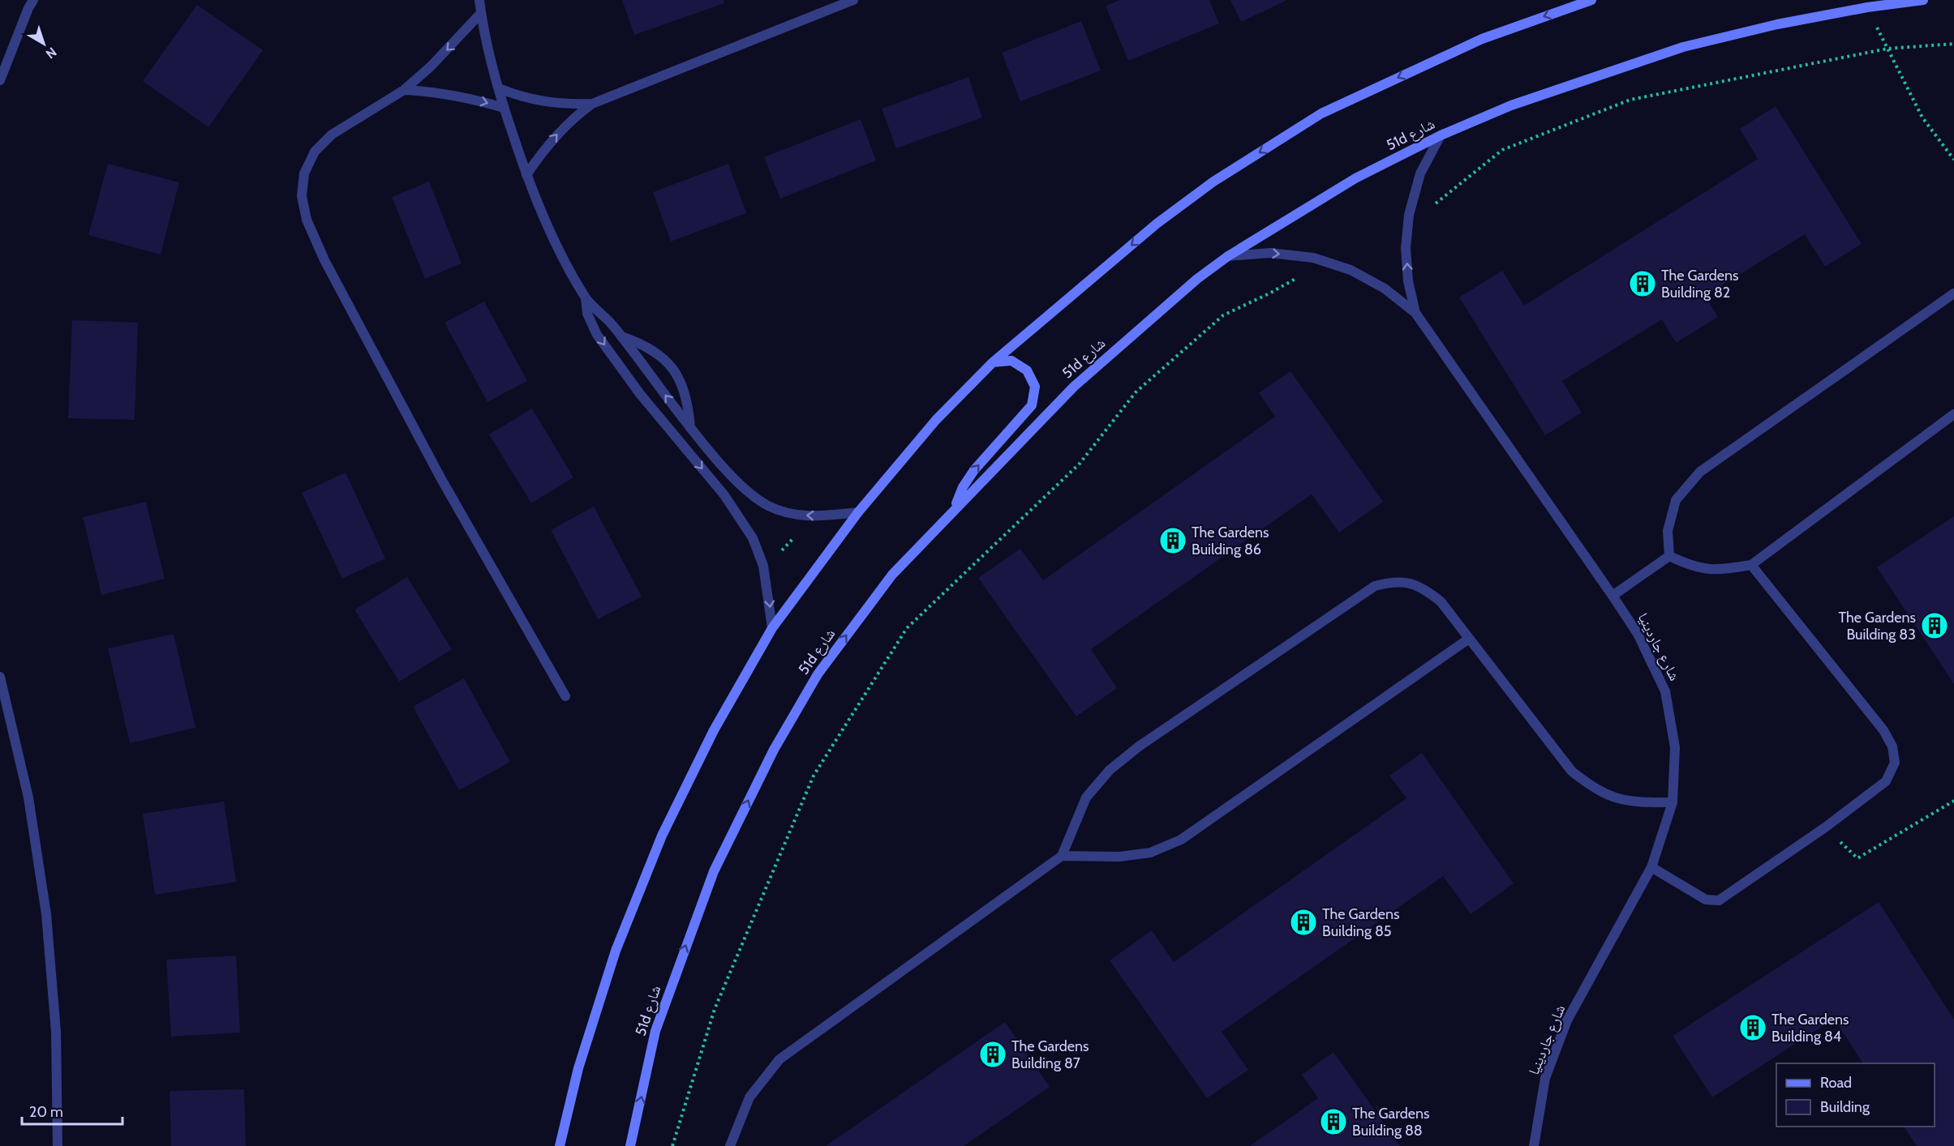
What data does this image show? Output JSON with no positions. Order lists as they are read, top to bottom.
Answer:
{
  "streets": {
    "street": ["51d شارع", "شارع جاردينيا"]
  },
  "crossings": [
    ["51d شارع", "شارع جاردينيا"]
  ],
  "places": {
    "building": [
      "The Gardens Building 82",
      "The Gardens Building 86",
      "The Gardens Building 83",
      "The Gardens Building 85",
      "The Gardens Building 84",
      "The Gardens Building 87",
      "The Gardens Building 88"
    ]
  },
  "legend": ["Road", "Building"],
  "scale_bar": "20 m",
  "north": "bottom right"
}
